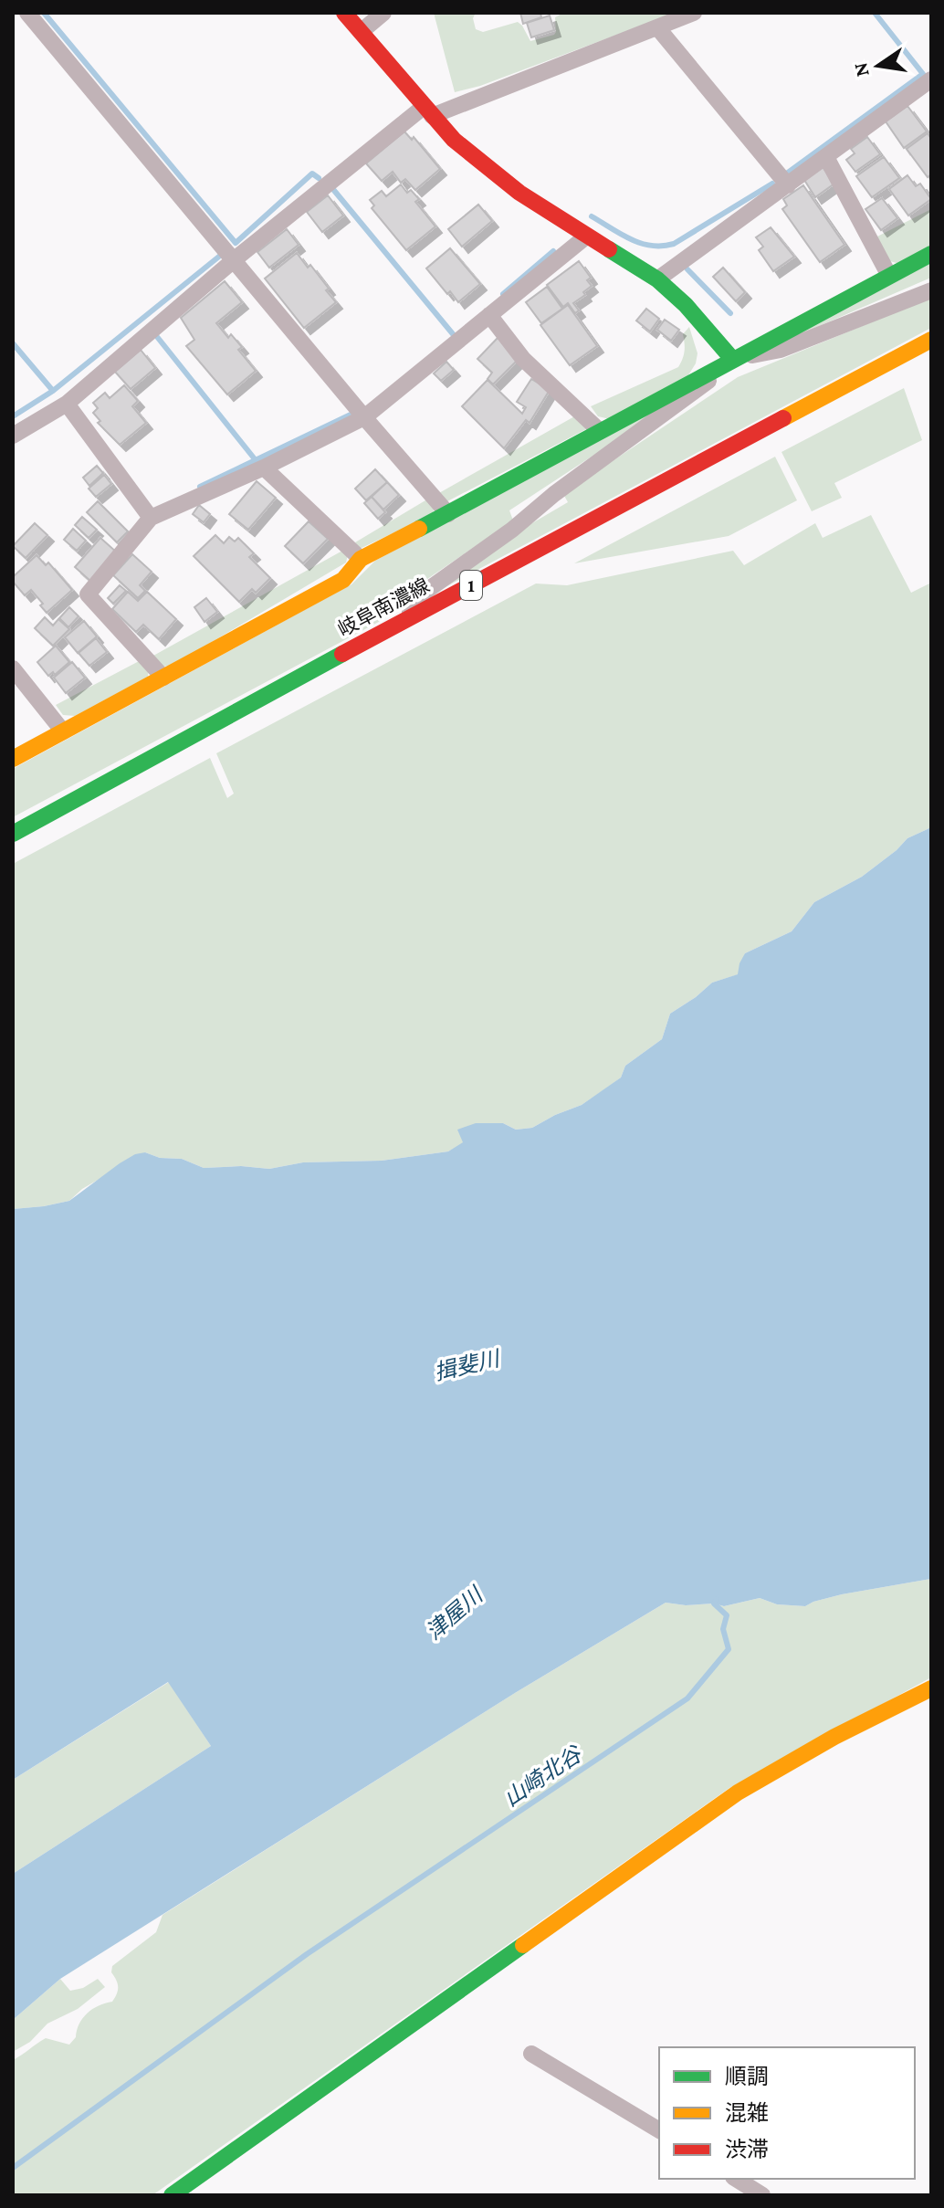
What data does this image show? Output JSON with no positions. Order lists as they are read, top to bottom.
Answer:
{
  "streets": {
    "street": ["1", "岐阜南濃線"]
  },
  "water": ["揖斐川", "津屋川", "山崎北谷"],
  "legend": ["順調", "混雑", "渋滞"],
  "north": "left"
}
